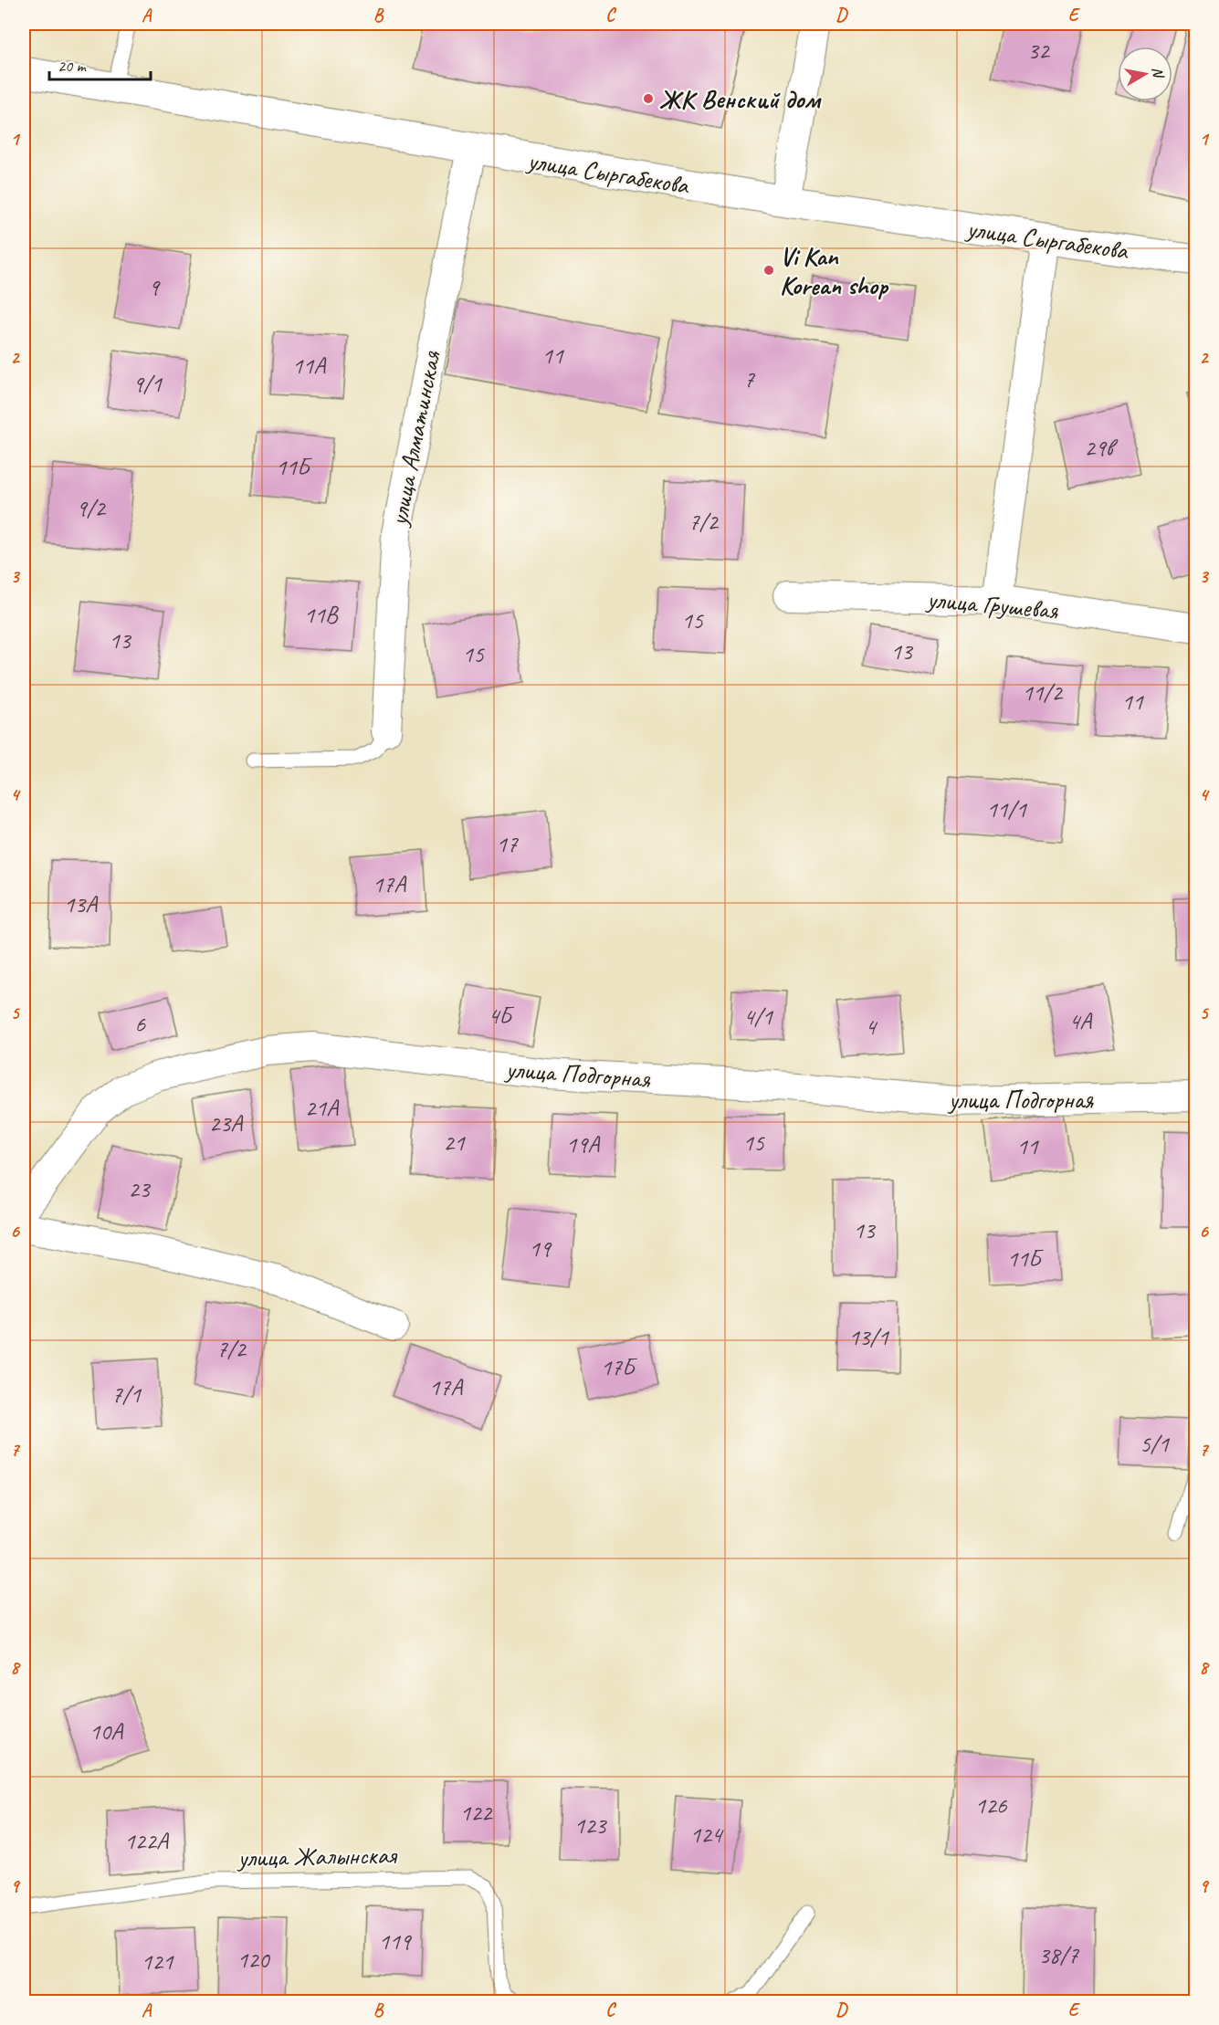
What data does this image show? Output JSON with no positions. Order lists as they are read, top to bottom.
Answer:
{
  "streets": {
    "street": [
      "улица Сыргабекова",
      "улица Алматинская",
      "улица Грушевая",
      "улица Подгорная"
    ],
    "lane": ["улица Жалынская"]
  },
  "crossings": [
    ["улица Сыргабекова", "улица Алматинская"]
  ],
  "places": ["ЖК Венский дом", "Vi Kan Korean shop"],
  "house_numbers": [
    "32",
    "9",
    "11",
    "11А",
    "7",
    "9/1",
    "29в",
    "11Б",
    "9/2",
    "7/2",
    "11В",
    "15",
    "13",
    "13",
    "15",
    "11/2",
    "11",
    "11/1",
    "17",
    "17А",
    "13А",
    "4Б",
    "4/1",
    "4А",
    "6",
    "4",
    "21А",
    "23А",
    "21",
    "15",
    "19А",
    "11",
    "23",
    "13",
    "19",
    "11Б",
    "13/1",
    "7/2",
    "17Б",
    "17А",
    "7/1",
    "5/1",
    "10А",
    "126",
    "122",
    "123",
    "124",
    "122А",
    "119",
    "38/7",
    "120",
    "121"
  ],
  "scale_bar": "20 m",
  "north": "right",
  "grid": {
    "columns": [
      "A",
      "B",
      "C",
      "D",
      "E"
    ],
    "rows": [
      "1",
      "2",
      "3",
      "4",
      "5",
      "6",
      "7",
      "8",
      "9"
    ]
  }
}
